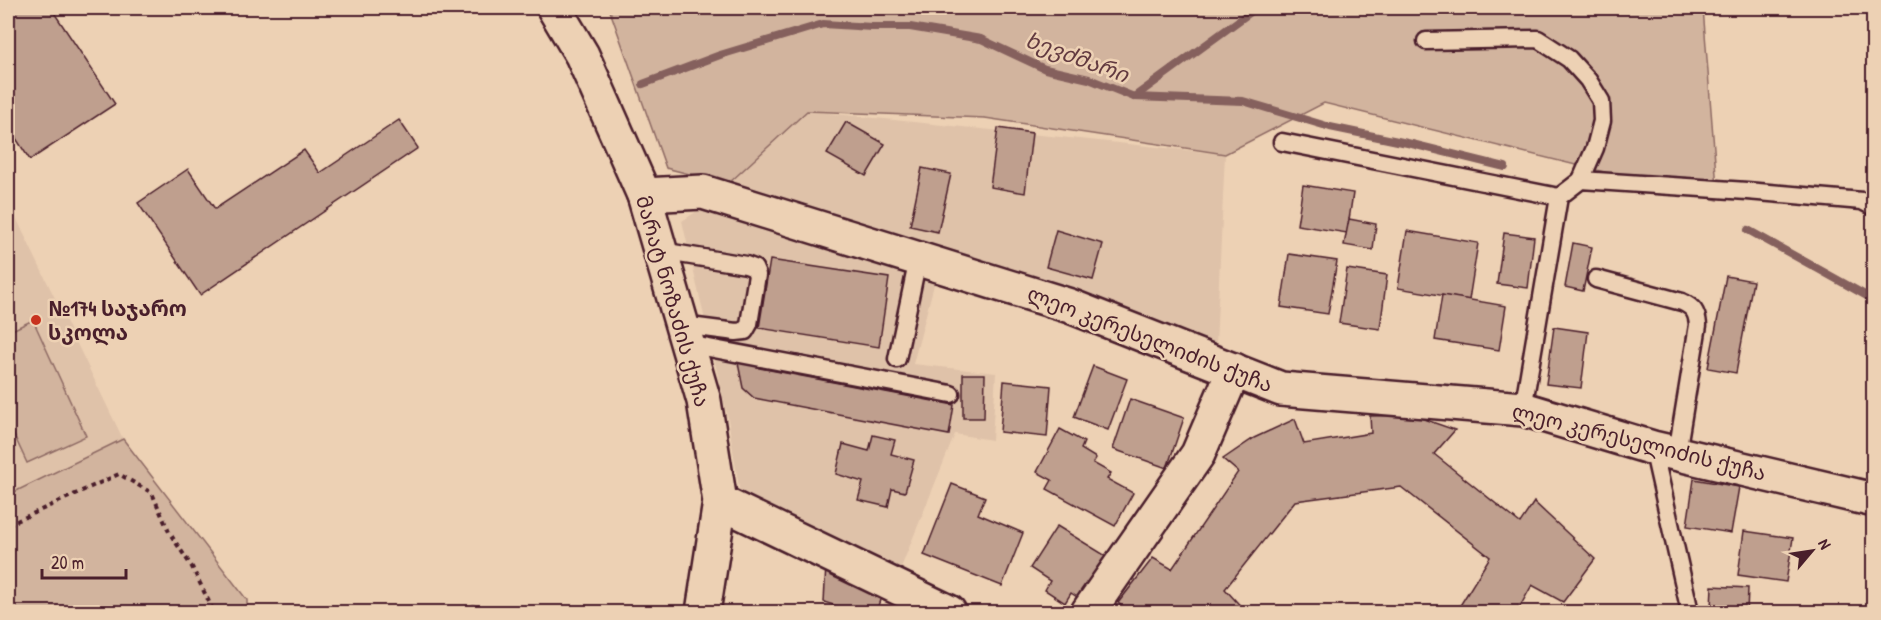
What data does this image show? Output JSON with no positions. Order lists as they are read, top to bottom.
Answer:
{
  "streets": {
    "street": ["მარატ ნოზაძის ქუჩა", "ლეო კერესელიძის ქუჩა"]
  },
  "crossings": [
    ["მარატ ნოზაძის ქუჩა", "ლეო კერესელიძის ქუჩა"]
  ],
  "water": ["ხევძმარი"],
  "places": ["№174 საჯარო სკოლა"],
  "scale_bar": "20 m",
  "north": "top right"
}
